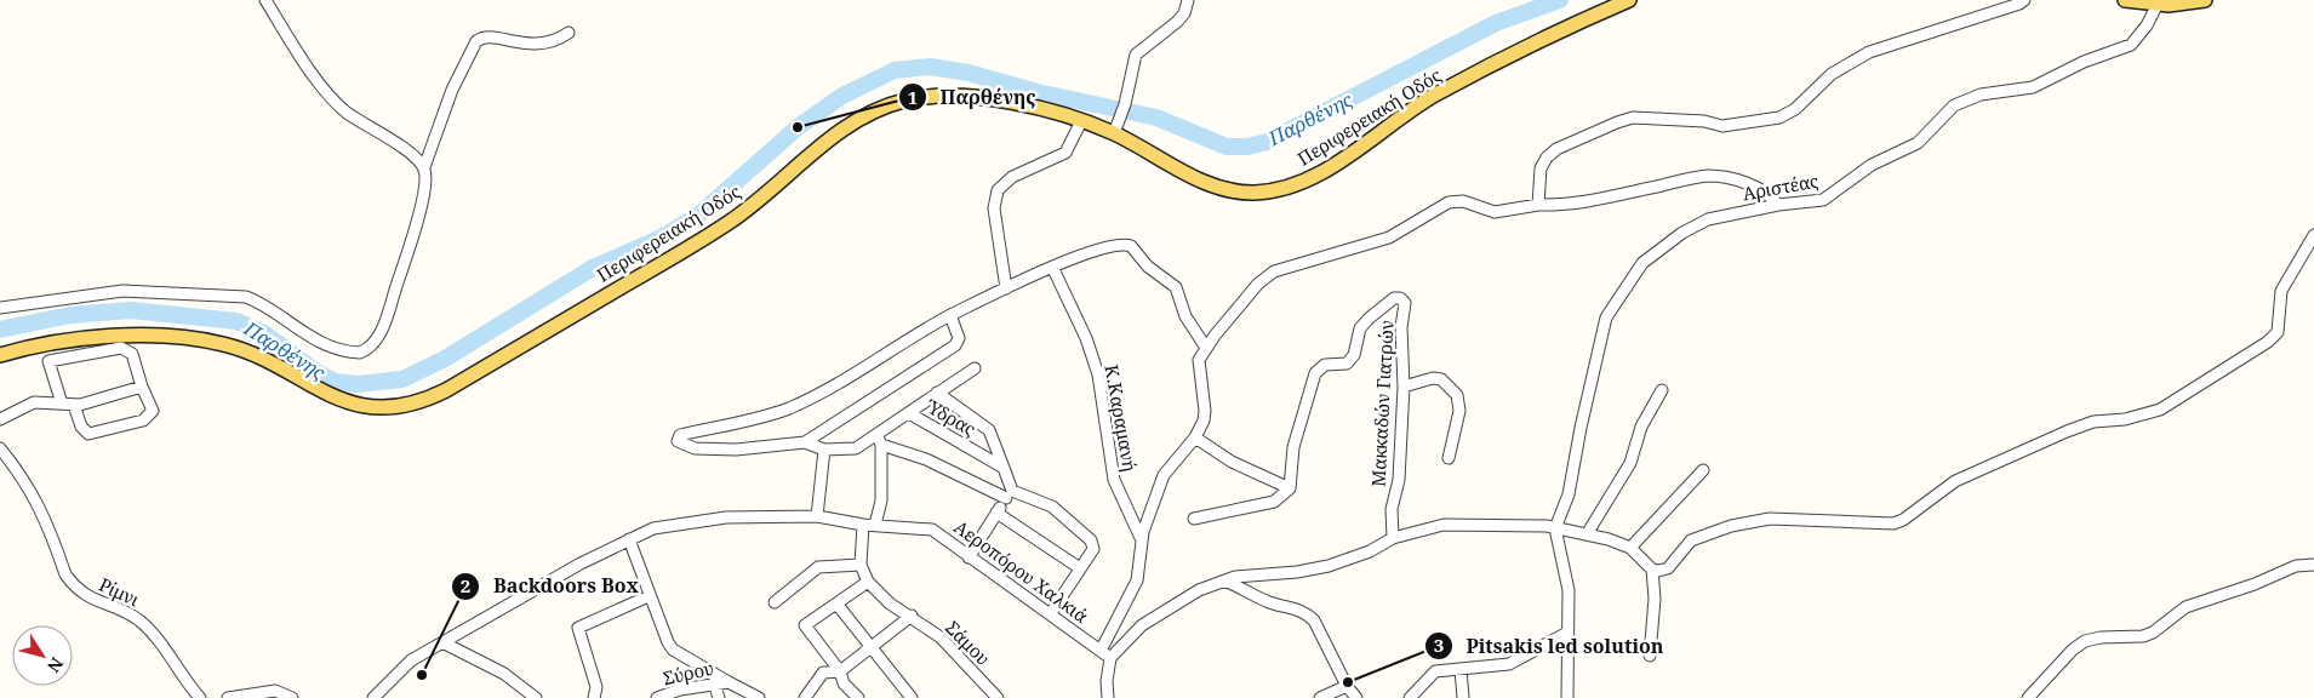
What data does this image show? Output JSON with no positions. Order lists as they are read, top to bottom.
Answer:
{
  "streets": {
    "main road": ["Περιφερειακή Οδός"],
    "street": [
      "Αριστέας",
      "Μακκαδών Γιατρών",
      "Ύδρας",
      "Κ.Καραμανή",
      "Αεροπόρου Χαλκιά",
      "Ρίμνι",
      "Σάμου",
      "Σύρου"
    ]
  },
  "water": ["Παρθένης"],
  "places": ["Παρθένης", "Backdoors Box", "Pitsakis led solution"],
  "north": "bottom right"
}
